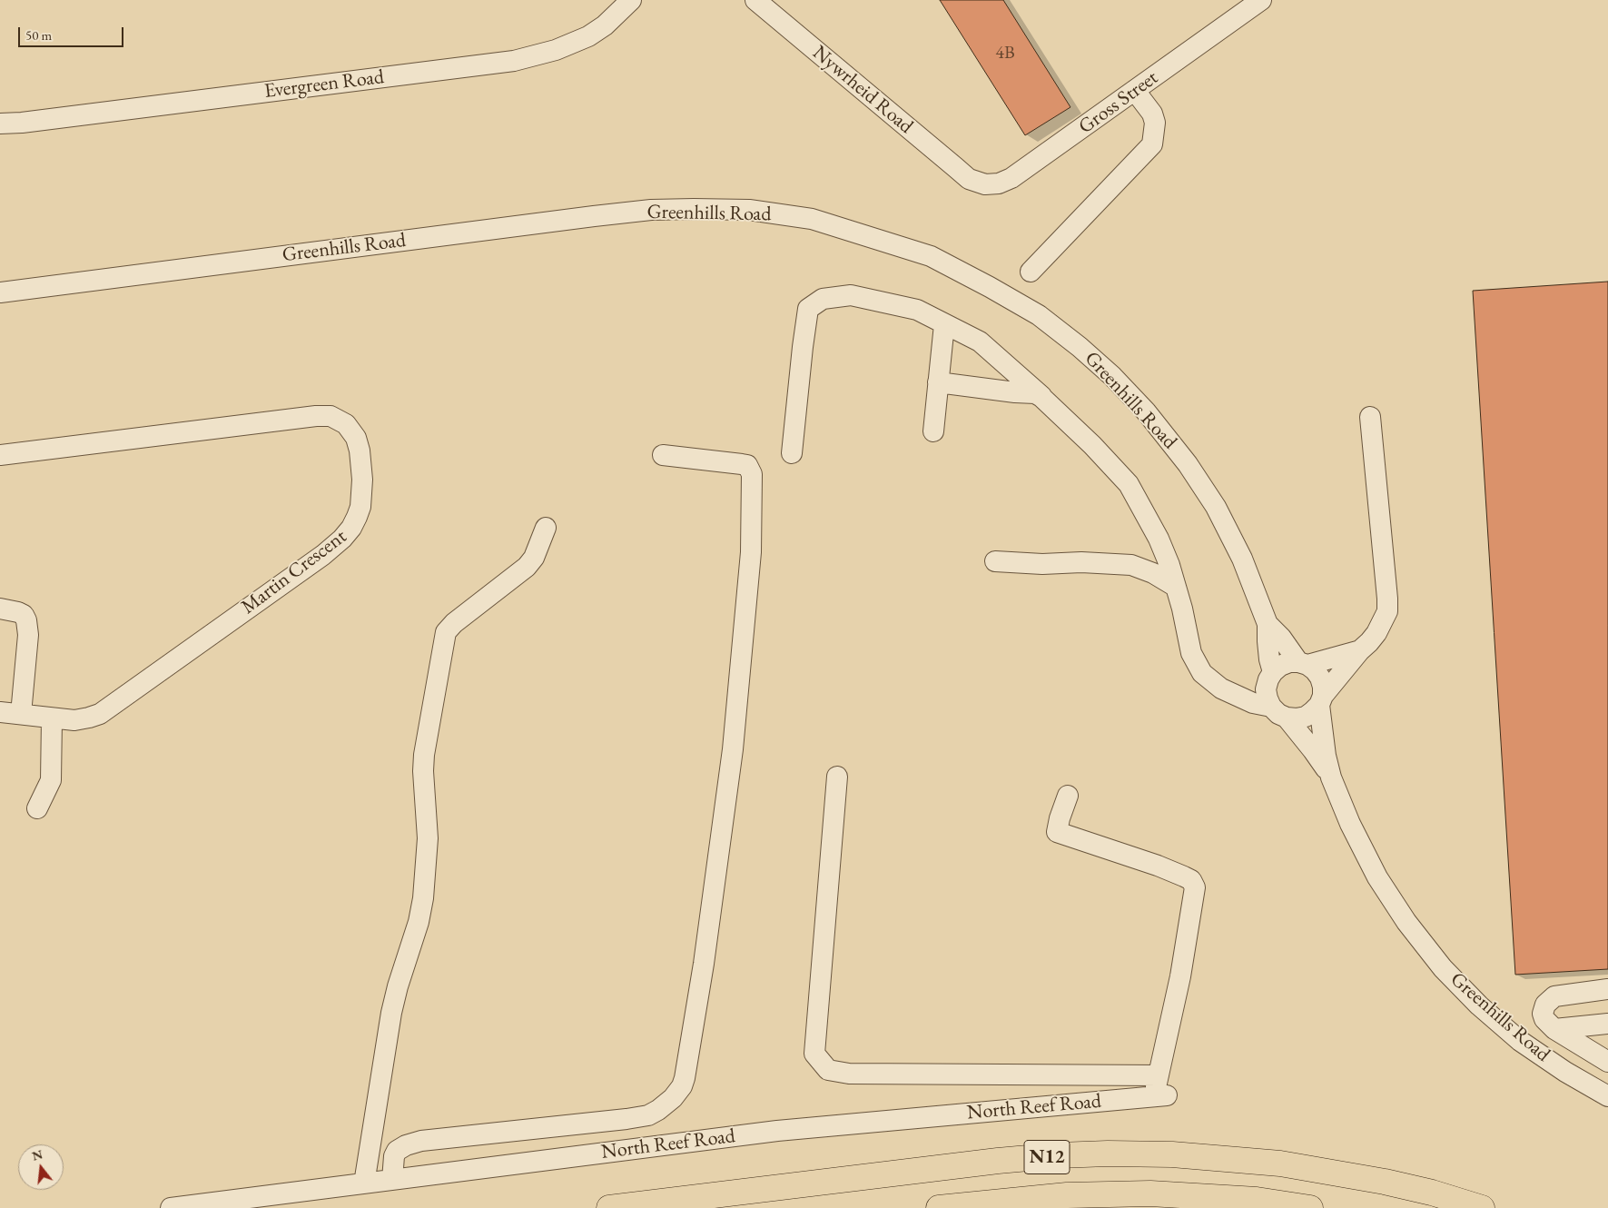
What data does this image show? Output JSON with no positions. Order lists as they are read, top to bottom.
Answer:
{
  "streets": {
    "highway": ["N12"],
    "street": [
      "Evergreen Road",
      "Nywrheid Road",
      "Gross Street",
      "Greenhills Road",
      "Martin Crescent",
      "North Reef Road"
    ]
  },
  "crossings": [
    ["Nywrheid Road", "Gross Street"]
  ],
  "house_numbers": ["4B"],
  "scale_bar": "50 m",
  "north": "top"
}
